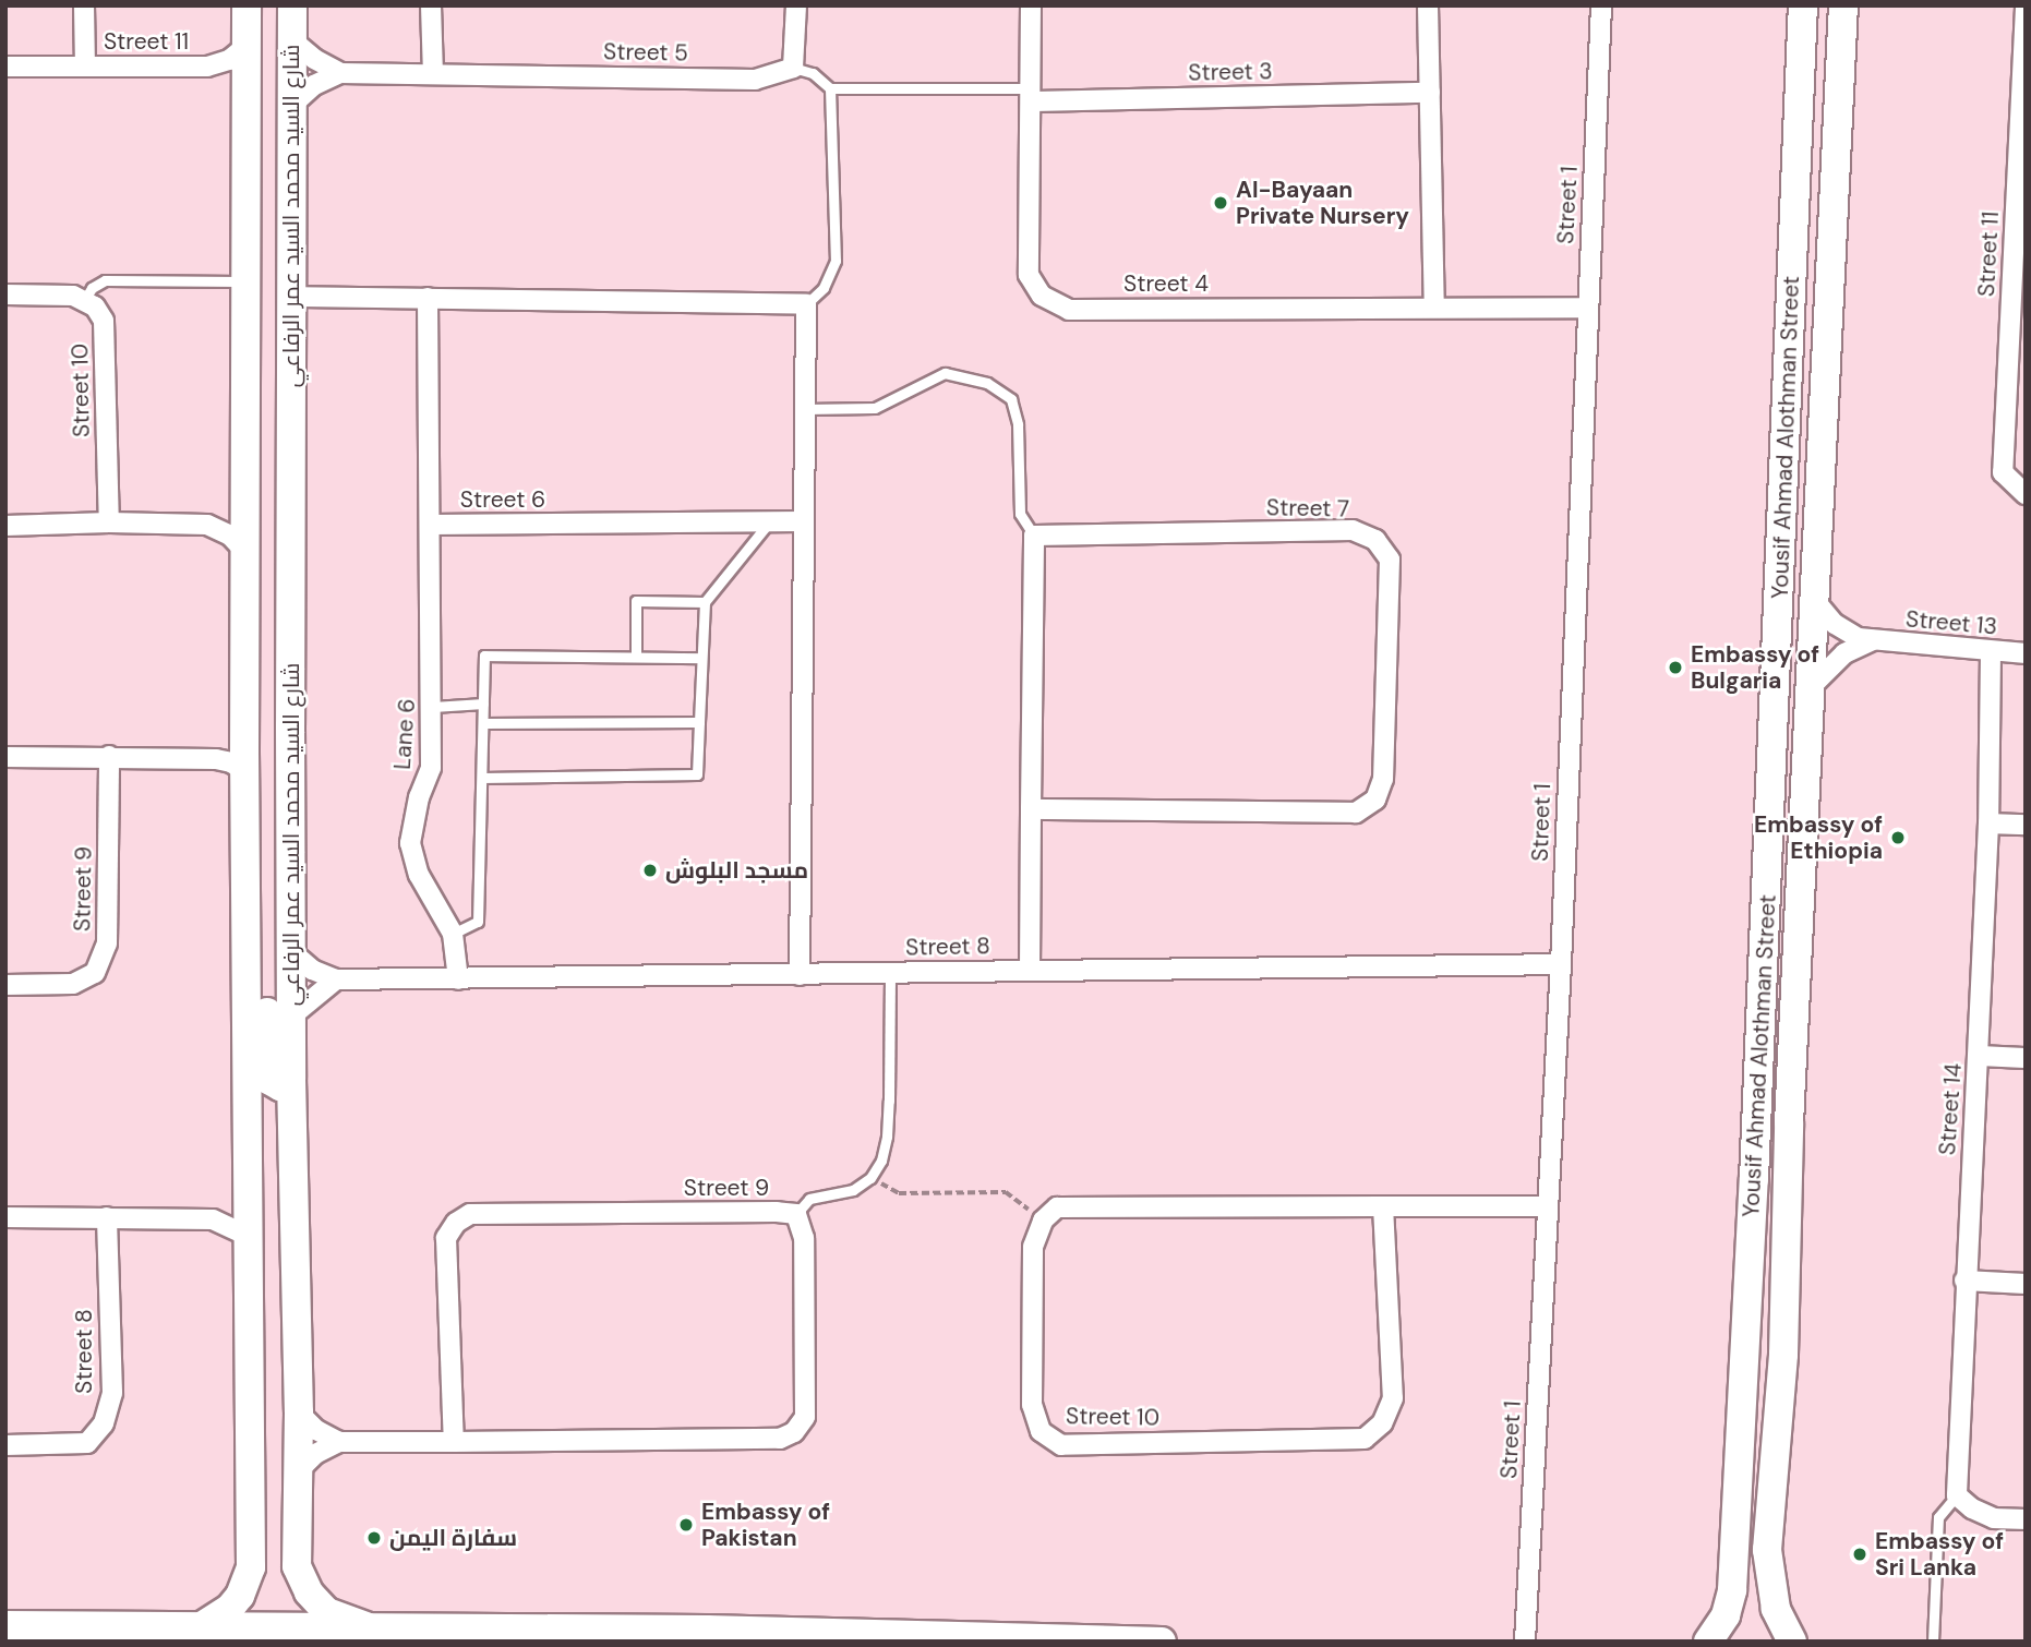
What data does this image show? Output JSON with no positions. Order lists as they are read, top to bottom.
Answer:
{
  "streets": {
    "street": [
      "Street 11",
      "Street 5",
      "Street 3",
      "Street 1",
      "شارع السيد محمد السيد عمر الرفاعي",
      "Street 4",
      "Street 10",
      "Yousif Ahmad Alothman Street",
      "Street 6",
      "Street 7",
      "Street 13",
      "Lane 6",
      "Street 9",
      "Street 8",
      "Street 14"
    ]
  },
  "crossings": [
    ["Street 11", "شارع السيد محمد السيد عمر الرفاعي"],
    ["Street 5", "شارع السيد محمد السيد عمر الرفاعي"],
    ["Street 3", "Street 4"],
    ["Street 1", "Street 4"],
    ["Street 1", "Street 8"],
    ["شارع السيد محمد السيد عمر الرفاعي", "Street 8"],
    ["Yousif Ahmad Alothman Street", "Street 13"],
    ["Street 6", "Lane 6"],
    ["Street 13", "Street 14"],
    ["Lane 6", "Street 8"]
  ],
  "places": [
    "Al-Bayaan Private Nursery",
    "Embassy of Bulgaria",
    "Embassy of Ethiopia",
    "مسجد البلوش",
    "Embassy of Pakistan",
    "سفارة اليمن",
    "Embassy of Sri Lanka"
  ]
}
